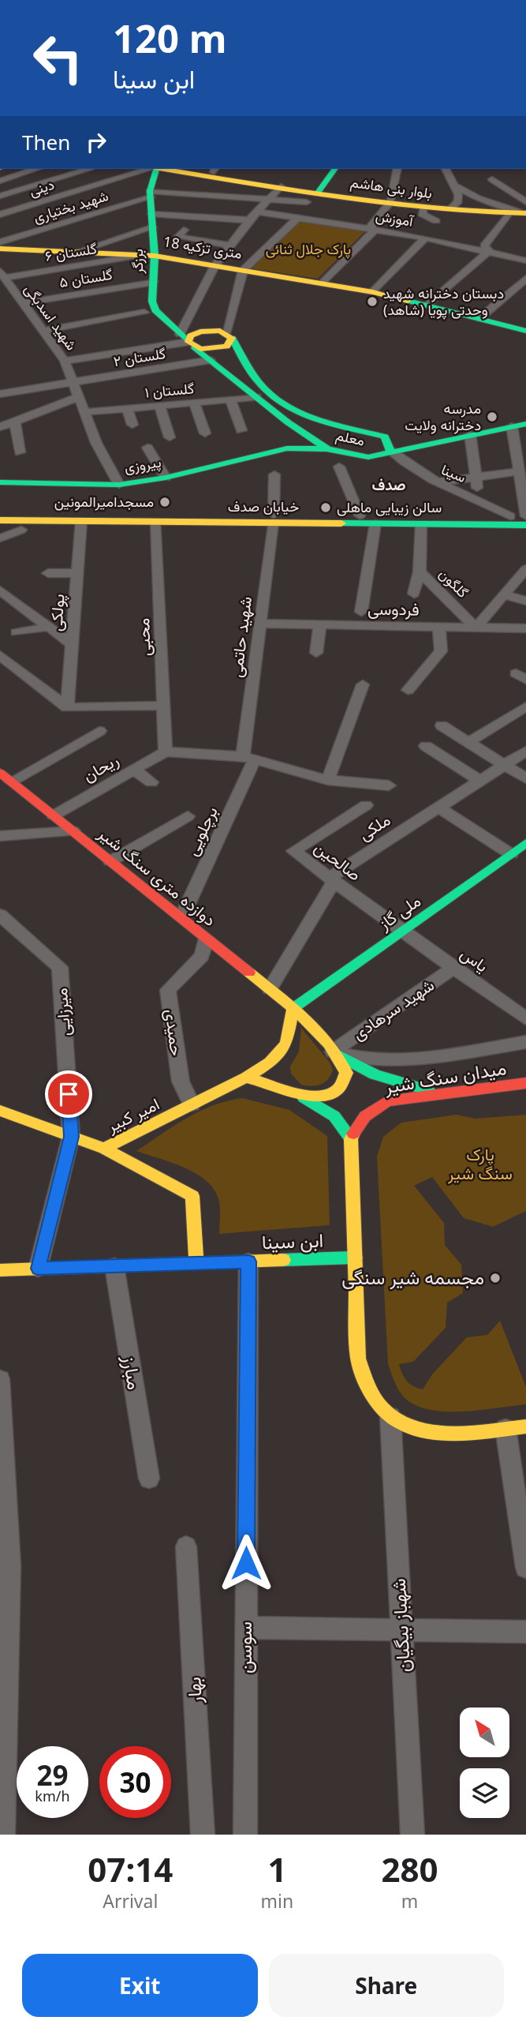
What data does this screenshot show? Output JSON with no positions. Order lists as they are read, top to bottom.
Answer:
{
  "streets": {
    "street": [
      "دینی",
      "بلوار بنی هاشم",
      "شهید بختیاری",
      "آموزش",
      "18 متری تزکیه",
      "گلستان ۶",
      "برزگر",
      "گلستان ۵",
      "شهید اسدبگی",
      "گلستان ۲",
      "گلستان ۱",
      "معلم",
      "پیروزی",
      "سینا",
      "خیابان صدف",
      "گلگون",
      "فردوسی",
      "پولکی",
      "محبی",
      "شهید حاتمی",
      "ریحان",
      "ملکی",
      "برچلویی",
      "صالحین",
      "دوازده متری سنگ شیر",
      "ملی گاز",
      "یاس",
      "شهید سرهادی",
      "میرزایی",
      "حمیدی",
      "میدان سنگ شیر",
      "امیر کبیر",
      "ابن سینا",
      "مبارز",
      "شهباز بیگیان",
      "سوسن",
      "بهار"
    ]
  },
  "crossings": [
    ["شهید بختیاری", "برزگر"],
    ["18 متری تزکیه", "گلستان ۶"],
    ["18 متری تزکیه", "برزگر"],
    ["گلستان ۶", "برزگر"],
    ["گلستان ۶", "شهید اسدبگی"],
    ["برزگر", "گلستان ۵"],
    ["برزگر", "معلم"],
    ["گلستان ۵", "شهید اسدبگی"],
    ["شهید اسدبگی", "گلستان ۲"],
    ["شهید اسدبگی", "گلستان ۱"],
    ["شهید اسدبگی", "پیروزی"],
    ["گلستان ۲", "معلم"],
    ["گلستان ۱", "معلم"],
    ["معلم", "سینا"],
    ["سینا", "خیابان صدف"],
    ["خیابان صدف", "گلگون"],
    ["خیابان صدف", "پولکی"],
    ["خیابان صدف", "محبی"],
    ["خیابان صدف", "شهید حاتمی"],
    ["گلگون", "فردوسی"],
    ["فردوسی", "شهید حاتمی"],
    ["محبی", "ریحان"],
    ["شهید حاتمی", "برچلویی"],
    ["ریحان", "دوازده متری سنگ شیر"],
    ["ملکی", "صالحین"],
    ["ملکی", "دوازده متری سنگ شیر"],
    ["برچلویی", "دوازده متری سنگ شیر"],
    ["صالحین", "ملی گاز"],
    ["صالحین", "یاس"],
    ["دوازده متری سنگ شیر", "ملی گاز"],
    ["دوازده متری سنگ شیر", "شهید سرهادی"],
    ["دوازده متری سنگ شیر", "حمیدی"],
    ["دوازده متری سنگ شیر", "امیر کبیر"],
    ["ملی گاز", "یاس"],
    ["ملی گاز", "امیر کبیر"],
    ["یاس", "شهید سرهادی"],
    ["میرزایی", "امیر کبیر"],
    ["میرزایی", "ابن سینا"],
    ["حمیدی", "امیر کبیر"],
    ["ابن سینا", "مبارز"],
    ["ابن سینا", "سوسن"]
  ],
  "districts": ["صدف"],
  "parks": ["پارک جلال ثنائی", "پارک سنگ شیر"],
  "places": [
    "دبستان دخترانه شهید وحدتی پویا (شاهد)",
    "مدرسه دخترانه ولایت",
    "مسجدامیرالمونین",
    "سالن زیبایی ماهلی",
    "مجسمه شیر سنگی"
  ],
  "north": "top left",
  "page": {
    "turn": ["120 m", "ابن سینا"],
    "then": "Then",
    "speed": "29 km/h",
    "limit": "30",
    "eta": [
      "07:14",
      "Arrival",
      "1",
      "min",
      "280",
      "m"
    ],
    "buttons": ["Exit", "Share"]
  }
}
